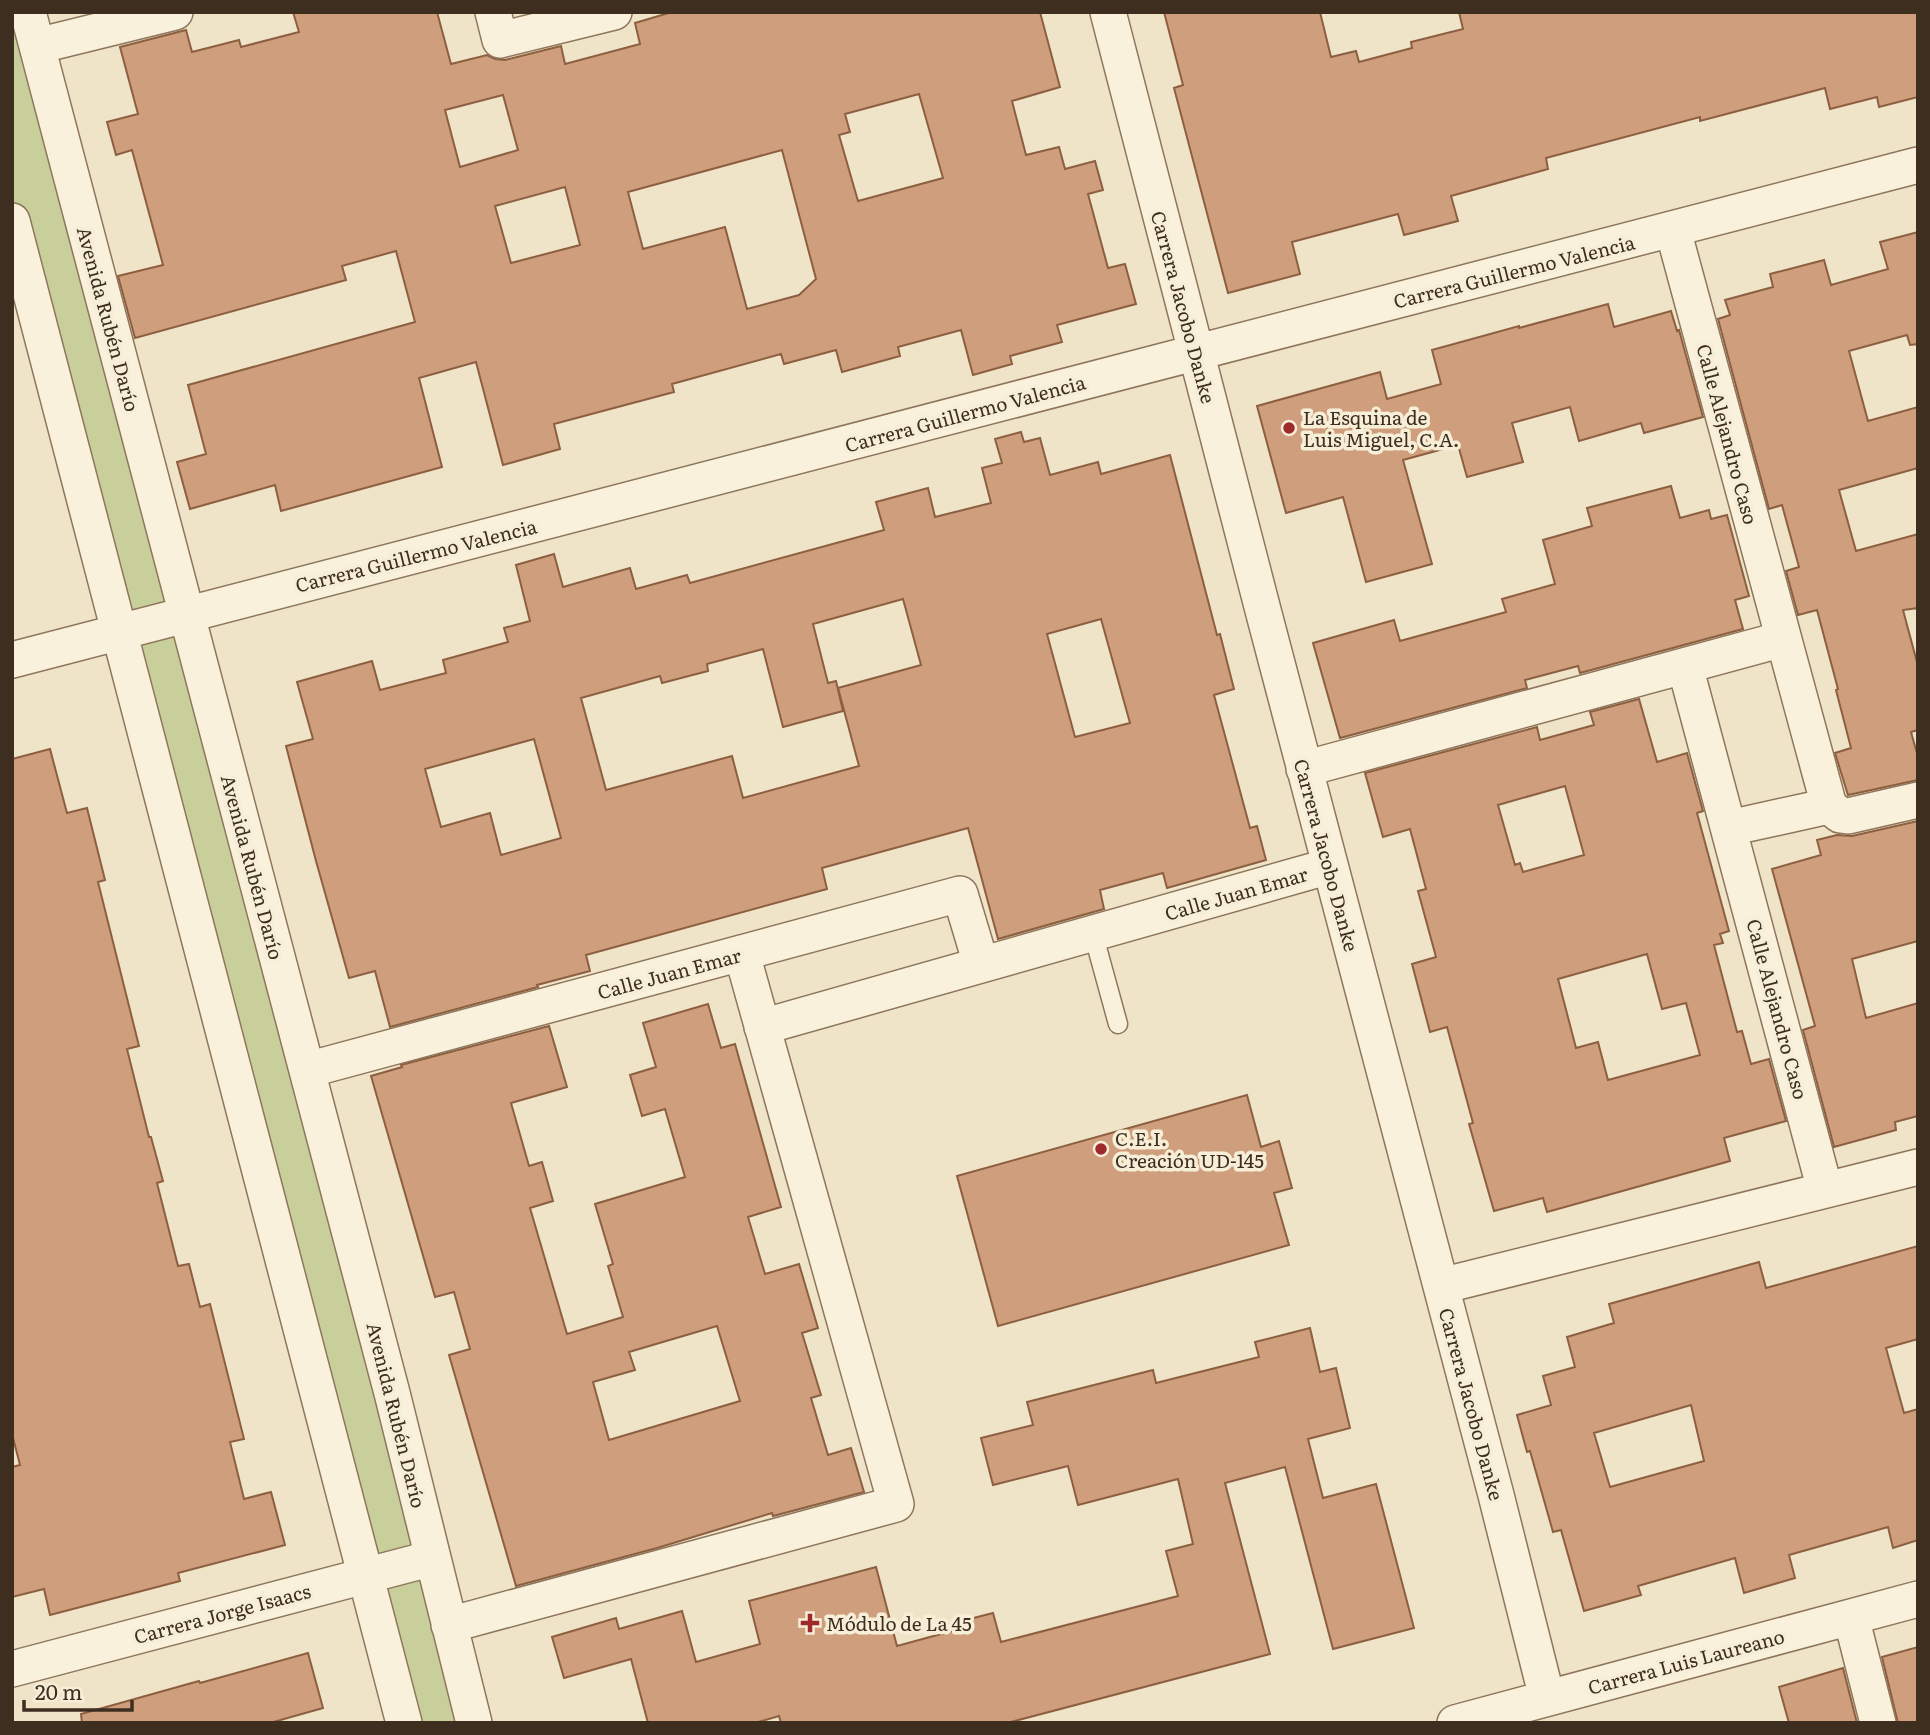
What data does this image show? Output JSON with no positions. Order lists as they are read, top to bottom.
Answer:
{
  "streets": {
    "street": [
      "Carrera Guillermo Valencia",
      "Carrera Jacobo Danke",
      "Avenida Rubén Darío",
      "Calle Alejandro Caso",
      "Calle Juan Emar",
      "Carrera Jorge Isaacs",
      "Carrera Luis Laureano"
    ]
  },
  "crossings": [
    ["Carrera Guillermo Valencia", "Carrera Jacobo Danke"],
    ["Carrera Guillermo Valencia", "Avenida Rubén Darío"],
    ["Carrera Guillermo Valencia", "Calle Alejandro Caso"],
    ["Carrera Jacobo Danke", "Calle Juan Emar"],
    ["Carrera Jacobo Danke", "Carrera Luis Laureano"],
    ["Avenida Rubén Darío", "Calle Juan Emar"],
    ["Avenida Rubén Darío", "Carrera Jorge Isaacs"]
  ],
  "places": {
    "other": ["La Esquina de Luis Miguel, C.A.", "C.E.I. Creación UD-145"],
    "health": ["Módulo de La 45"]
  },
  "scale_bar": "20 m"
}
